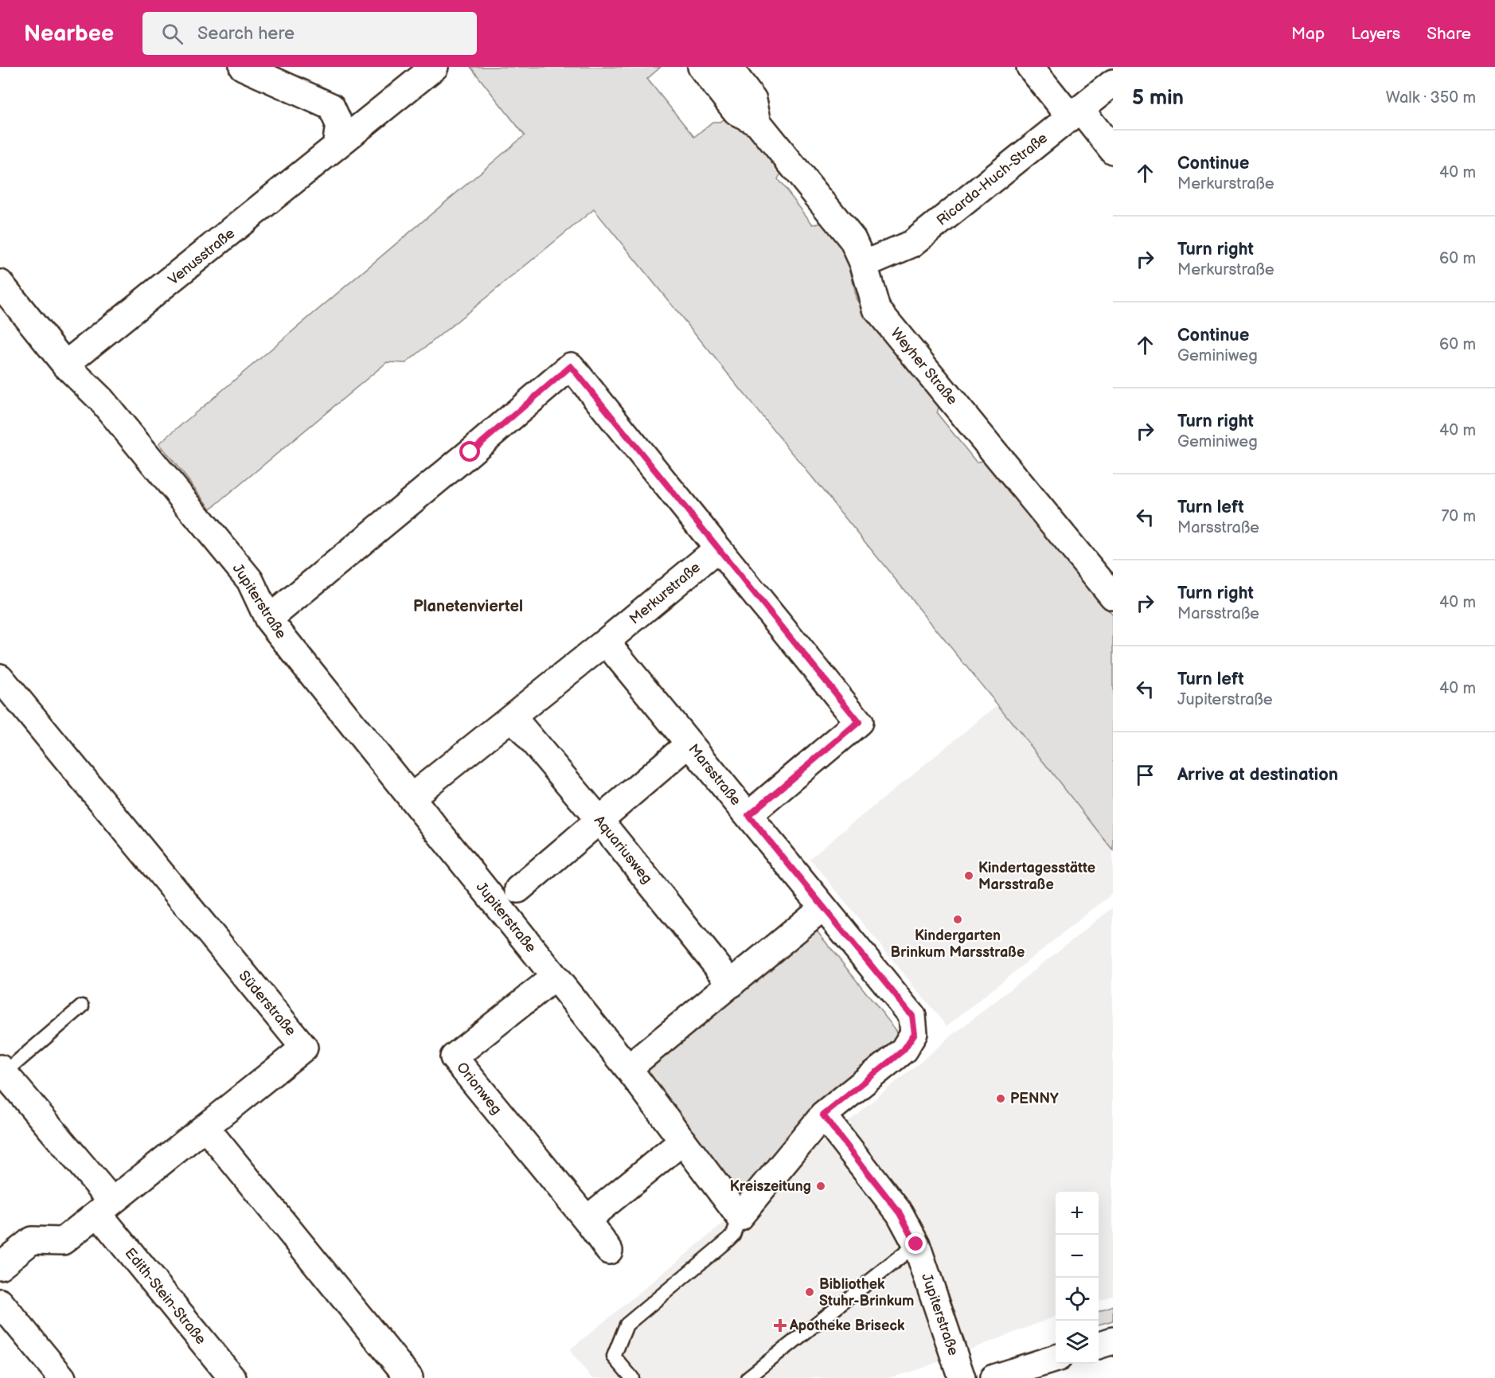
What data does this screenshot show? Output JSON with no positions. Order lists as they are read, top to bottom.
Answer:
{
  "streets": {
    "street": [
      "Ricarda-Huch-Straße",
      "Venusstraße",
      "Weyher Straße",
      "Merkurstraße",
      "Jupiterstraße",
      "Marsstraße",
      "Aquariusweg",
      "Süderstraße",
      "Orionweg",
      "Edith-Stein-Straße"
    ]
  },
  "crossings": [
    ["Ricarda-Huch-Straße", "Weyher Straße"],
    ["Venusstraße", "Jupiterstraße"],
    ["Merkurstraße", "Jupiterstraße"],
    ["Merkurstraße", "Marsstraße"],
    ["Merkurstraße", "Aquariusweg"],
    ["Jupiterstraße", "Marsstraße"],
    ["Jupiterstraße", "Orionweg"]
  ],
  "districts": ["Planetenviertel"],
  "places": {
    "other": [
      "Kindertagesstätte Marsstraße",
      "Kindergarten Brinkum Marsstraße",
      "PENNY",
      "Kreiszeitung",
      "Bibliothek Stuhr-Brinkum"
    ],
    "health": ["Apotheke Briseck"]
  },
  "page": {
    "header": "Nearbee",
    "search": "Search here",
    "nav": ["Map", "Layers", "Share"],
    "heading": ["5 min", "Walk · 350 m"],
    "list": [
      ["Continue", "Merkurstraße", "40 m"],
      ["Turn right", "Merkurstraße", "60 m"],
      ["Continue", "Geminiweg", "60 m"],
      ["Turn right", "Geminiweg", "40 m"],
      ["Turn left", "Marsstraße", "70 m"],
      ["Turn right", "Marsstraße", "40 m"],
      ["Turn left", "Jupiterstraße", "40 m"],
      "Arrive at destination"
    ],
    "map_buttons": ["+", "−"]
  }
}
